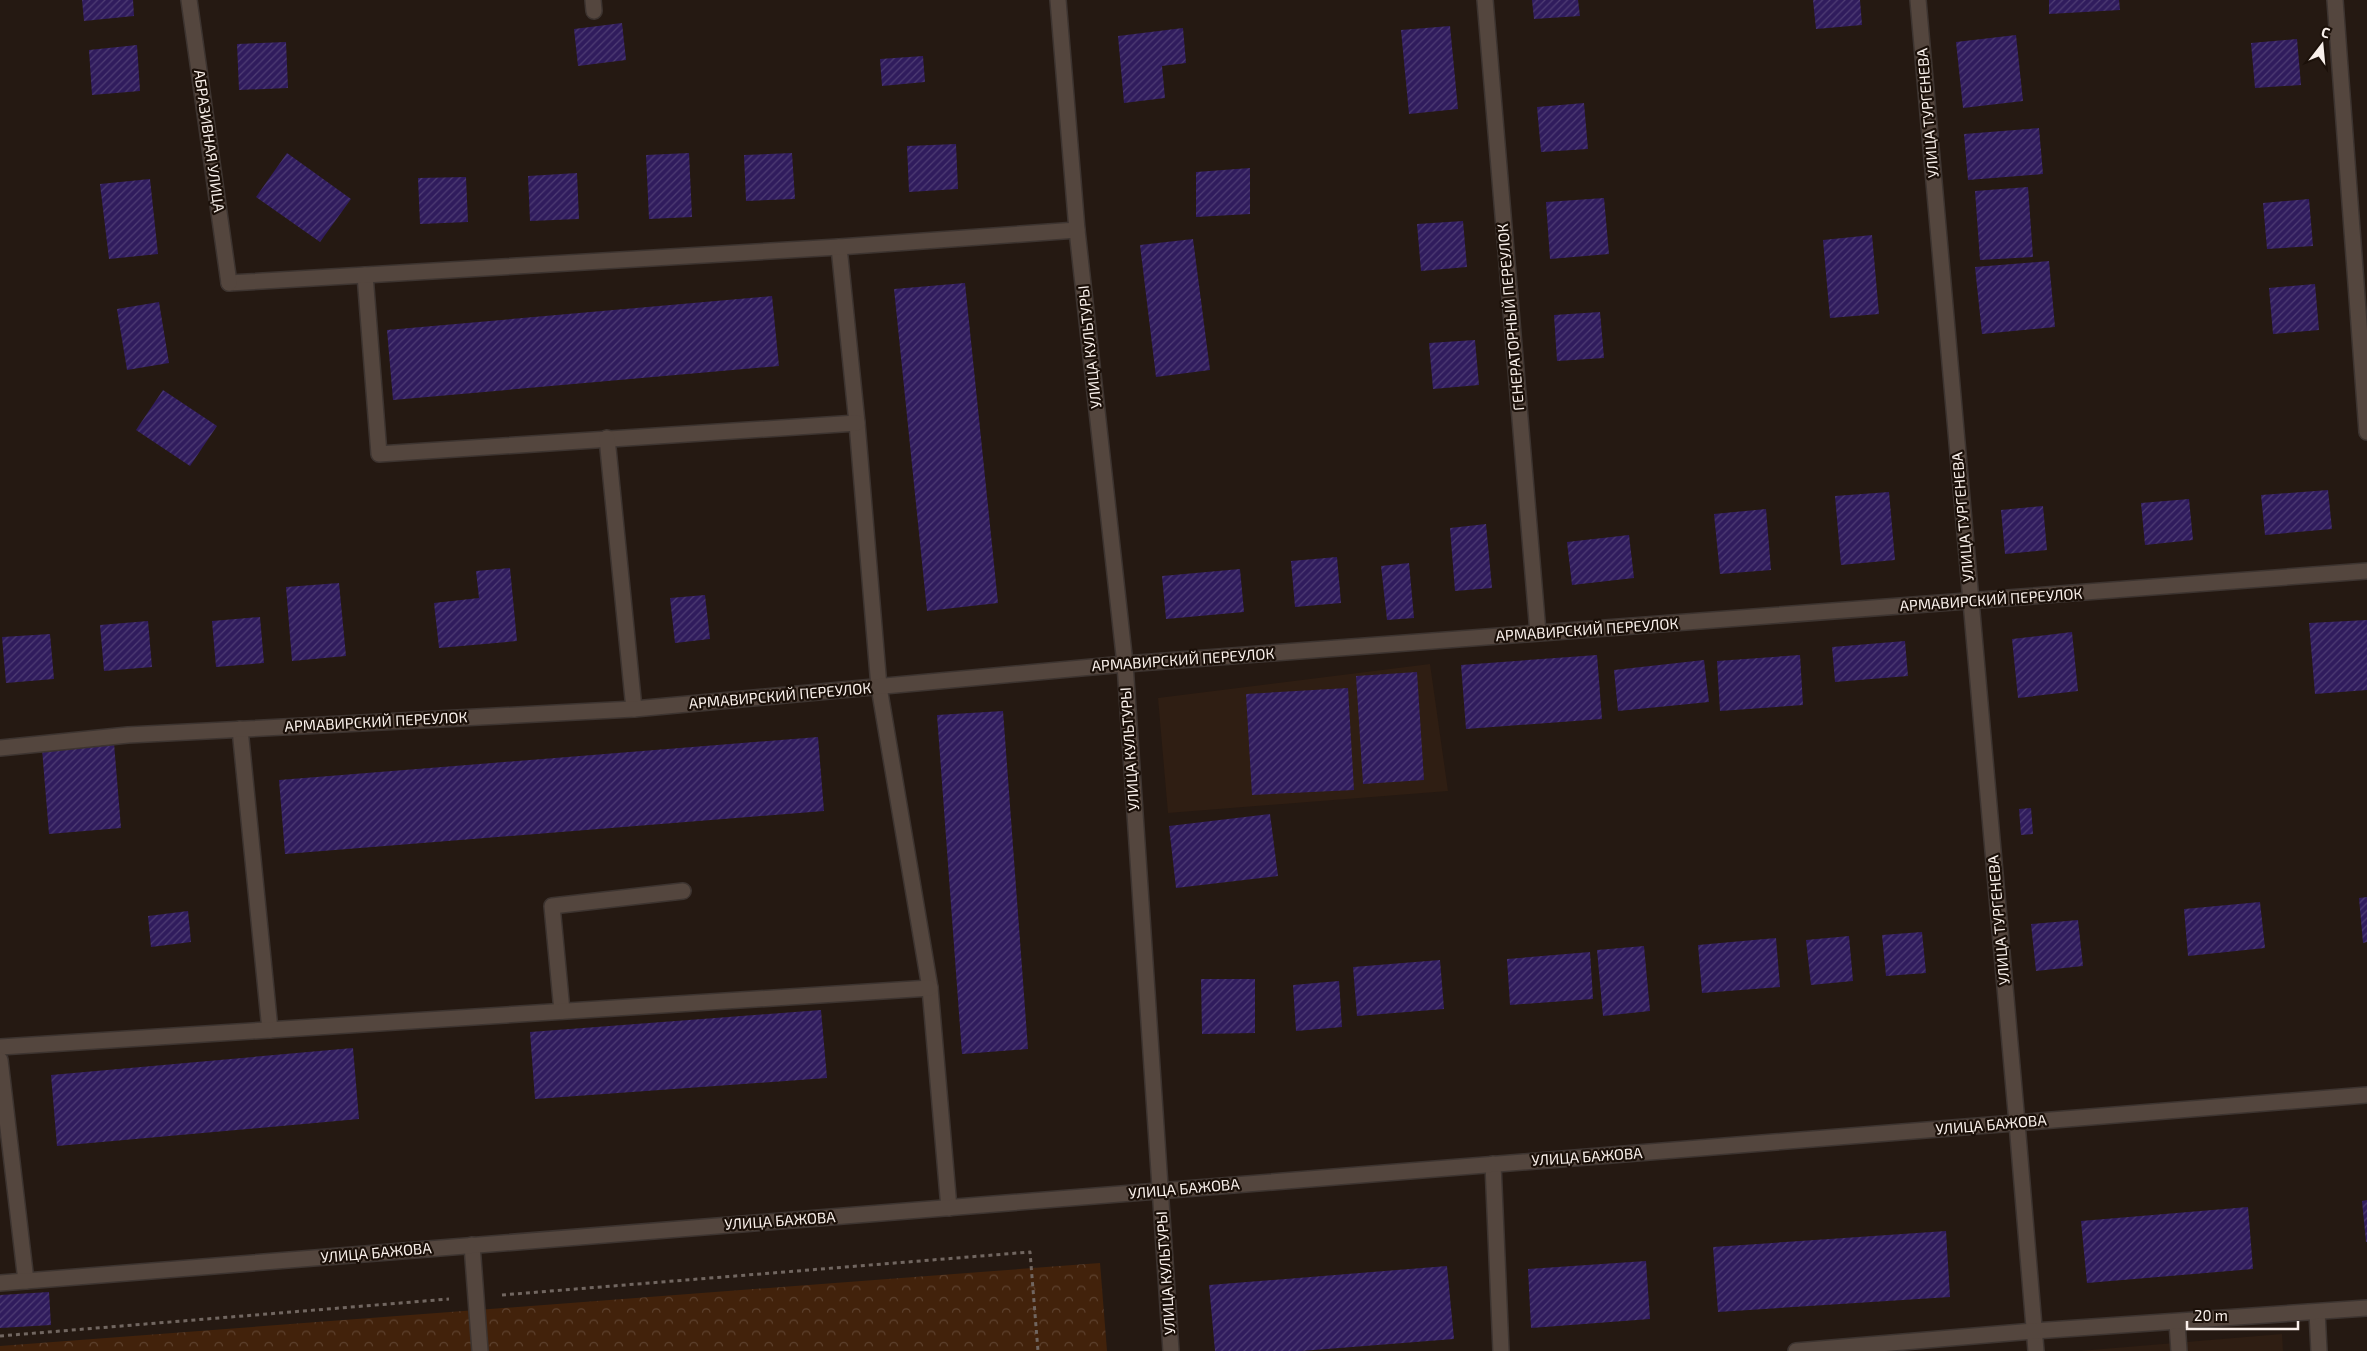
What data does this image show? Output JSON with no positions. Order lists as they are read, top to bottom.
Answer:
{
  "streets": {
    "street": [
      "УЛИЦА ТУРГЕНЕВА",
      "АБРАЗИВНАЯ УЛИЦА",
      "ГЕНЕРАТОРНЫЙ ПЕРЕУЛОК",
      "УЛИЦА КУЛЬТУРЫ",
      "АРМАВИРСКИЙ ПЕРЕУЛОК",
      "УЛИЦА БАЖОВА"
    ]
  },
  "crossings": [
    ["УЛИЦА ТУРГЕНЕВА", "АРМАВИРСКИЙ ПЕРЕУЛОК"],
    ["УЛИЦА ТУРГЕНЕВА", "УЛИЦА БАЖОВА"],
    ["ГЕНЕРАТОРНЫЙ ПЕРЕУЛОК", "АРМАВИРСКИЙ ПЕРЕУЛОК"],
    ["УЛИЦА КУЛЬТУРЫ", "АРМАВИРСКИЙ ПЕРЕУЛОК"],
    ["УЛИЦА КУЛЬТУРЫ", "УЛИЦА БАЖОВА"]
  ],
  "scale_bar": "20 m",
  "north": "top"
}
